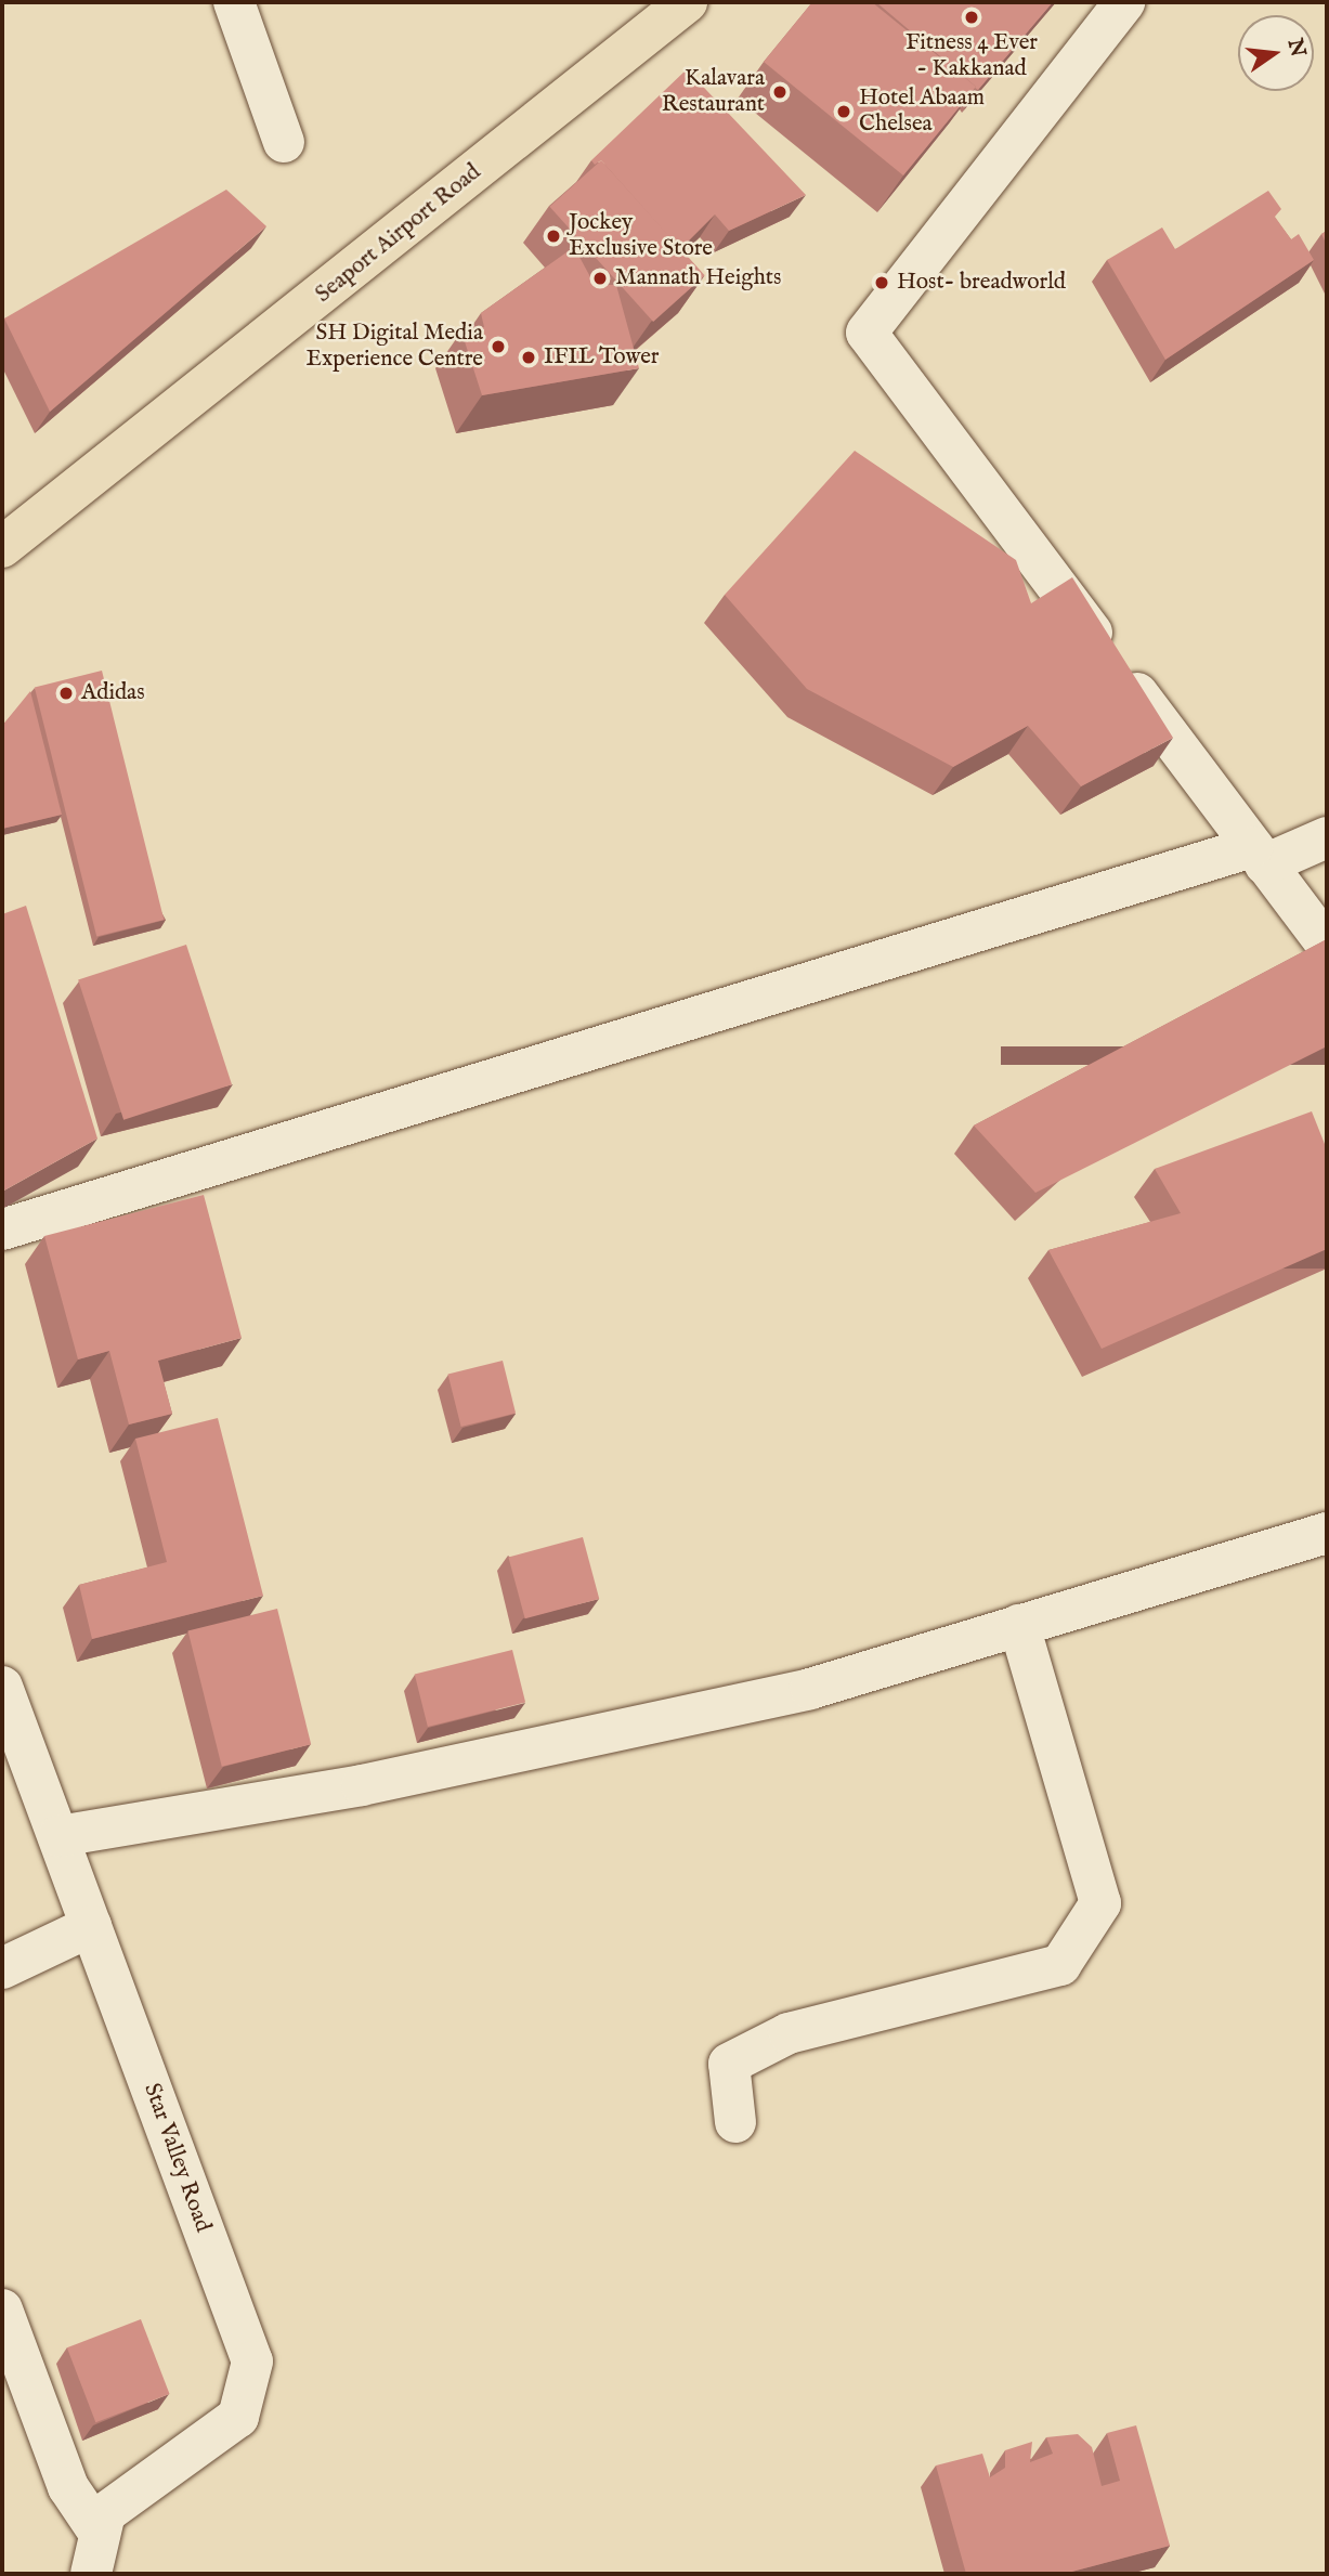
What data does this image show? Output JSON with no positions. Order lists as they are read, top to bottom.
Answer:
{
  "streets": {
    "main road": ["Seaport Airport Road"],
    "street": ["Star Valley Road"]
  },
  "places": [
    "Fitness 4 Ever - Kakkanad",
    "Kalavara Restaurant",
    "Hotel Abaam Chelsea",
    "Jockey Exclusive Store",
    "Mannath Heights",
    "Host- breadworld",
    "SH Digital Media Experience Centre",
    "IFIL Tower",
    "Adidas"
  ],
  "north": "right"
}
